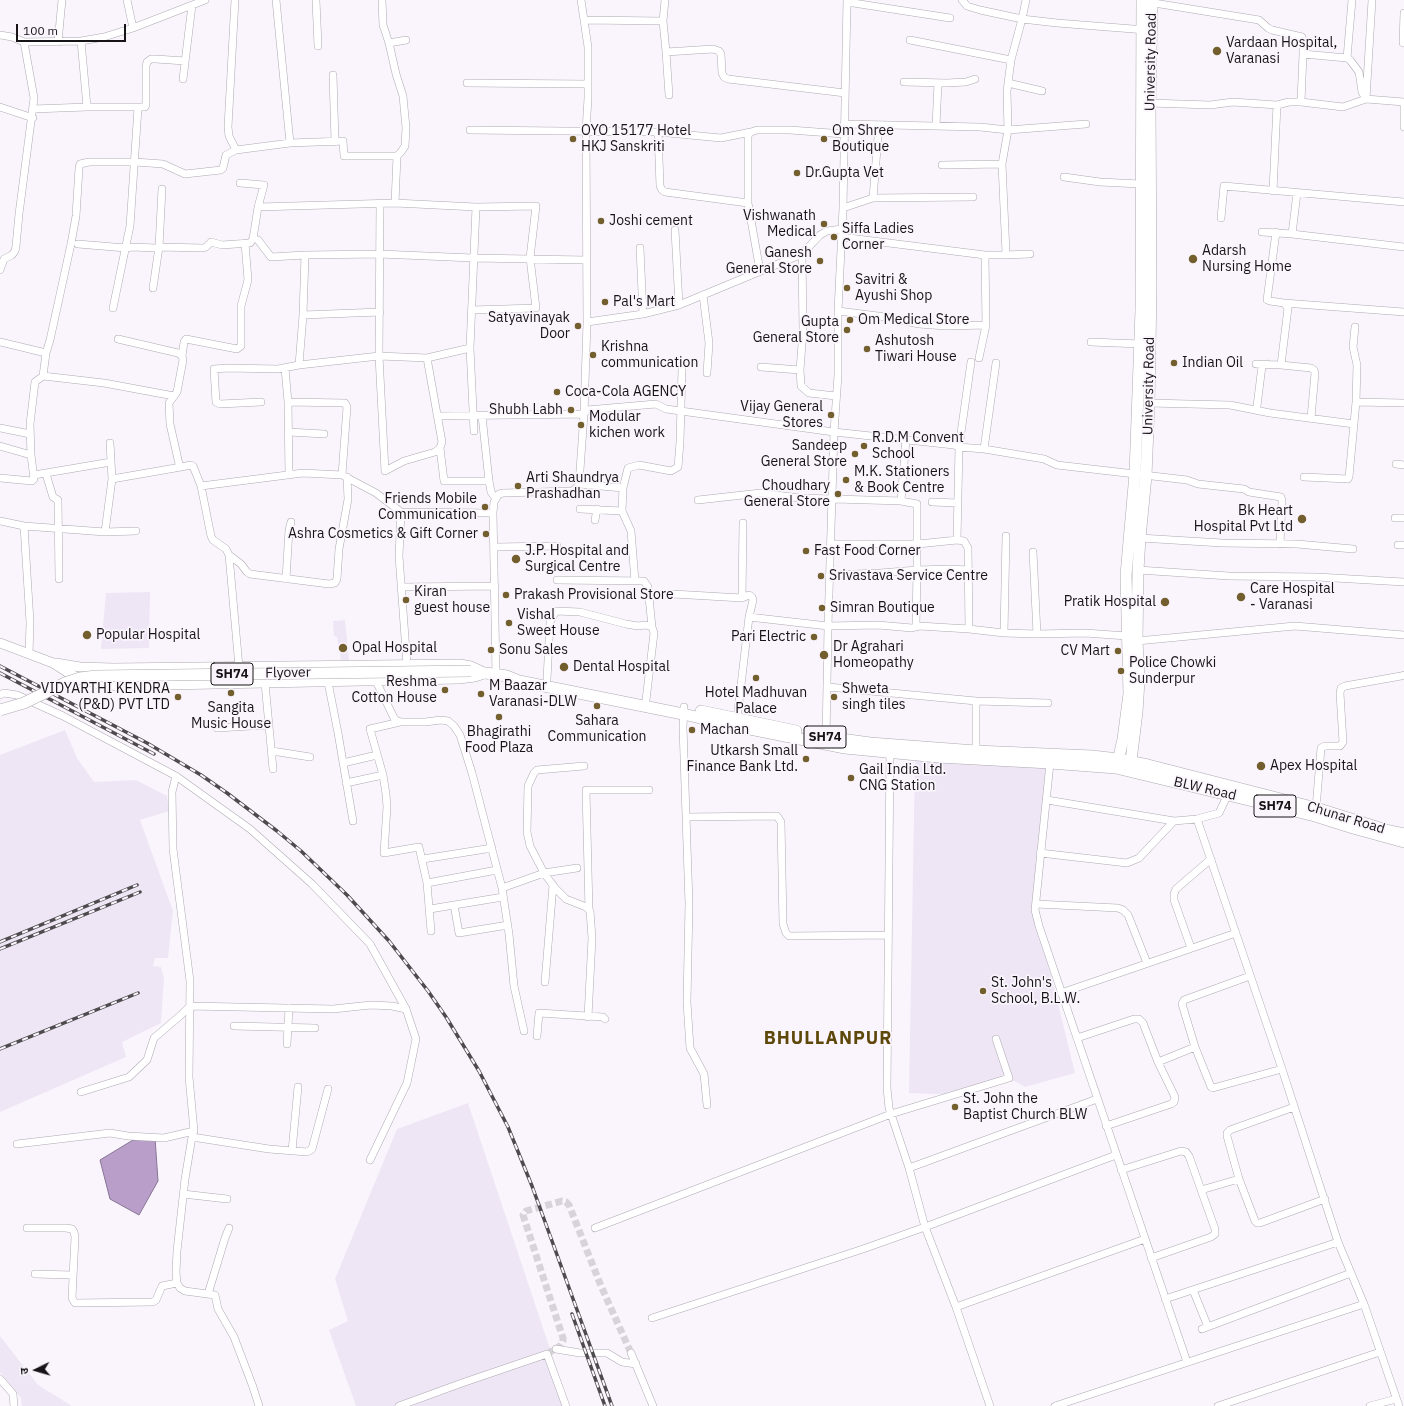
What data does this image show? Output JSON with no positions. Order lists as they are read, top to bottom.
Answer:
{
  "streets": {
    "main road": [
      "University Road",
      "Flyover",
      "SH74",
      "BLW Road",
      "Chunar Road"
    ]
  },
  "crossings": [
    ["University Road", "SH74"],
    ["Flyover", "SH74"],
    ["SH74", "BLW Road"],
    ["SH74", "Chunar Road"],
    ["BLW Road", "Chunar Road"]
  ],
  "districts": ["BHULLANPUR"],
  "places": [
    "Vardaan Hospital, Varanasi",
    "OYO 15177 Hotel HKJ Sanskriti",
    "Om Shree Boutique",
    "Dr.Gupta Vet",
    "Joshi cement",
    "Vishwanath Medical",
    "Siffa Ladies Corner",
    "Adarsh Nursing Home",
    "Ganesh General Store",
    "Savitri & Ayushi Shop",
    "Pal's Mart",
    "Om Medical Store",
    "Satyavinayak Door",
    "Gupta General Store",
    "Ashutosh Tiwari House",
    "Krishna communication",
    "Indian Oil",
    "Coca-Cola AGENCY",
    "Shubh Labh",
    "Vijay General Stores",
    "Modular kichen work",
    "R.D.M Convent School",
    "Sandeep General Store",
    "M.K. Stationers & Book Centre",
    "Arti Shaundrya Prashadhan",
    "Choudhary General Store",
    "Friends Mobile Communication",
    "Bk Heart Hospital Pvt Ltd",
    "Ashra Cosmetics & Gift Corner",
    "Fast Food Corner",
    "J.P. Hospital and Surgical Centre",
    "Srivastava Service Centre",
    "Prakash Provisional Store",
    "Care Hospital - Varanasi",
    "Kiran guest house",
    "Pratik Hospital",
    "Simran Boutique",
    "Vishal Sweet House",
    "Popular Hospital",
    "Pari Electric",
    "Opal Hospital",
    "Sonu Sales",
    "CV Mart",
    "Dr Agrahari Homeopathy",
    "Dental Hospital",
    "Police Chowki Sunderpur",
    "Hotel Madhuvan Palace",
    "Reshma Cotton House",
    "Sangita Music House",
    "M Baazar Varanasi-DLW",
    "VIDYARTHI KENDRA (P&D) PVT LTD",
    "Shweta singh tiles",
    "Sahara Communication",
    "Bhagirathi Food Plaza",
    "Machan",
    "Utkarsh Small Finance Bank Ltd.",
    "Apex Hospital",
    "Gail India Ltd. CNG Station",
    "St. John's School, B.L.W.",
    "St. John the Baptist Church BLW"
  ],
  "scale_bar": "100 m",
  "north": "left"
}
